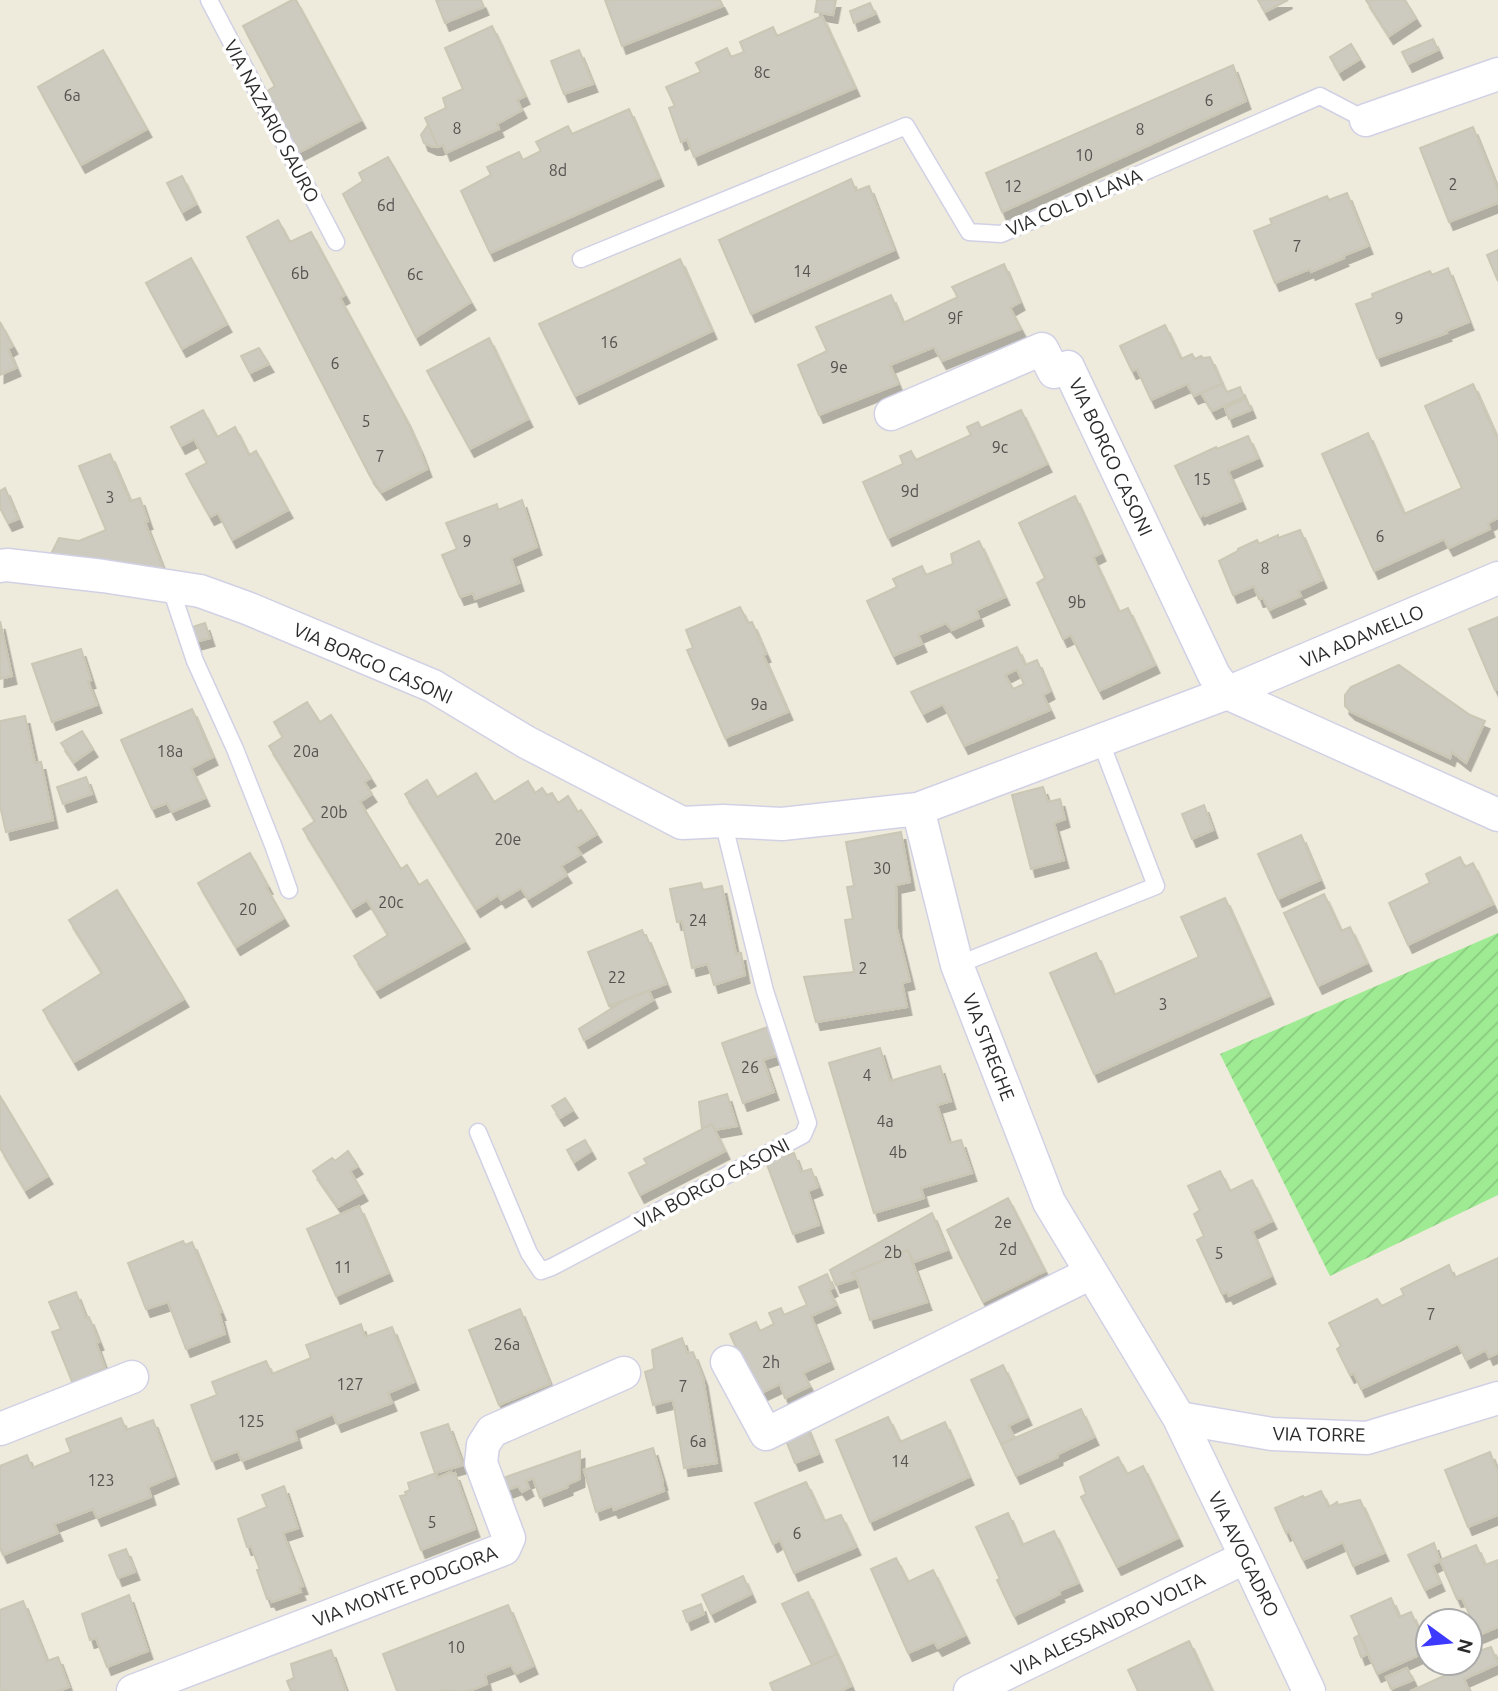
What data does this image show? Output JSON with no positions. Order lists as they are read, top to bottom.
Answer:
{
  "streets": {
    "street": [
      "VIA COL DI LANA",
      "VIA BORGO CASONI",
      "VIA ADAMELLO",
      "VIA STREGHE",
      "VIA TORRE",
      "VIA AVOGADRO",
      "VIA MONTE PODGORA",
      "VIA ALESSANDRO VOLTA"
    ],
    "lane": ["VIA NAZARIO SAURO"]
  },
  "crossings": [
    ["VIA BORGO CASONI", "VIA ADAMELLO"],
    ["VIA BORGO CASONI", "VIA STREGHE"],
    ["VIA STREGHE", "VIA TORRE"],
    ["VIA STREGHE", "VIA AVOGADRO"],
    ["VIA TORRE", "VIA AVOGADRO"],
    ["VIA AVOGADRO", "VIA ALESSANDRO VOLTA"]
  ],
  "house_numbers": [
    "8c",
    "6a",
    "6",
    "8",
    "8",
    "10",
    "8d",
    "2",
    "12",
    "6d",
    "7",
    "14",
    "6b",
    "6c",
    "9f",
    "9",
    "16",
    "6",
    "9e",
    "5",
    "9c",
    "7",
    "15",
    "9d",
    "3",
    "6",
    "9",
    "8",
    "9b",
    "9a",
    "18a",
    "20a",
    "20b",
    "20e",
    "30",
    "20c",
    "20",
    "24",
    "2",
    "22",
    "3",
    "26",
    "4",
    "4a",
    "4b",
    "2e",
    "2d",
    "2b",
    "5",
    "11",
    "7",
    "26a",
    "2h",
    "127",
    "7",
    "125",
    "6a",
    "14",
    "123",
    "5",
    "6",
    "10"
  ],
  "north": "right"
}
